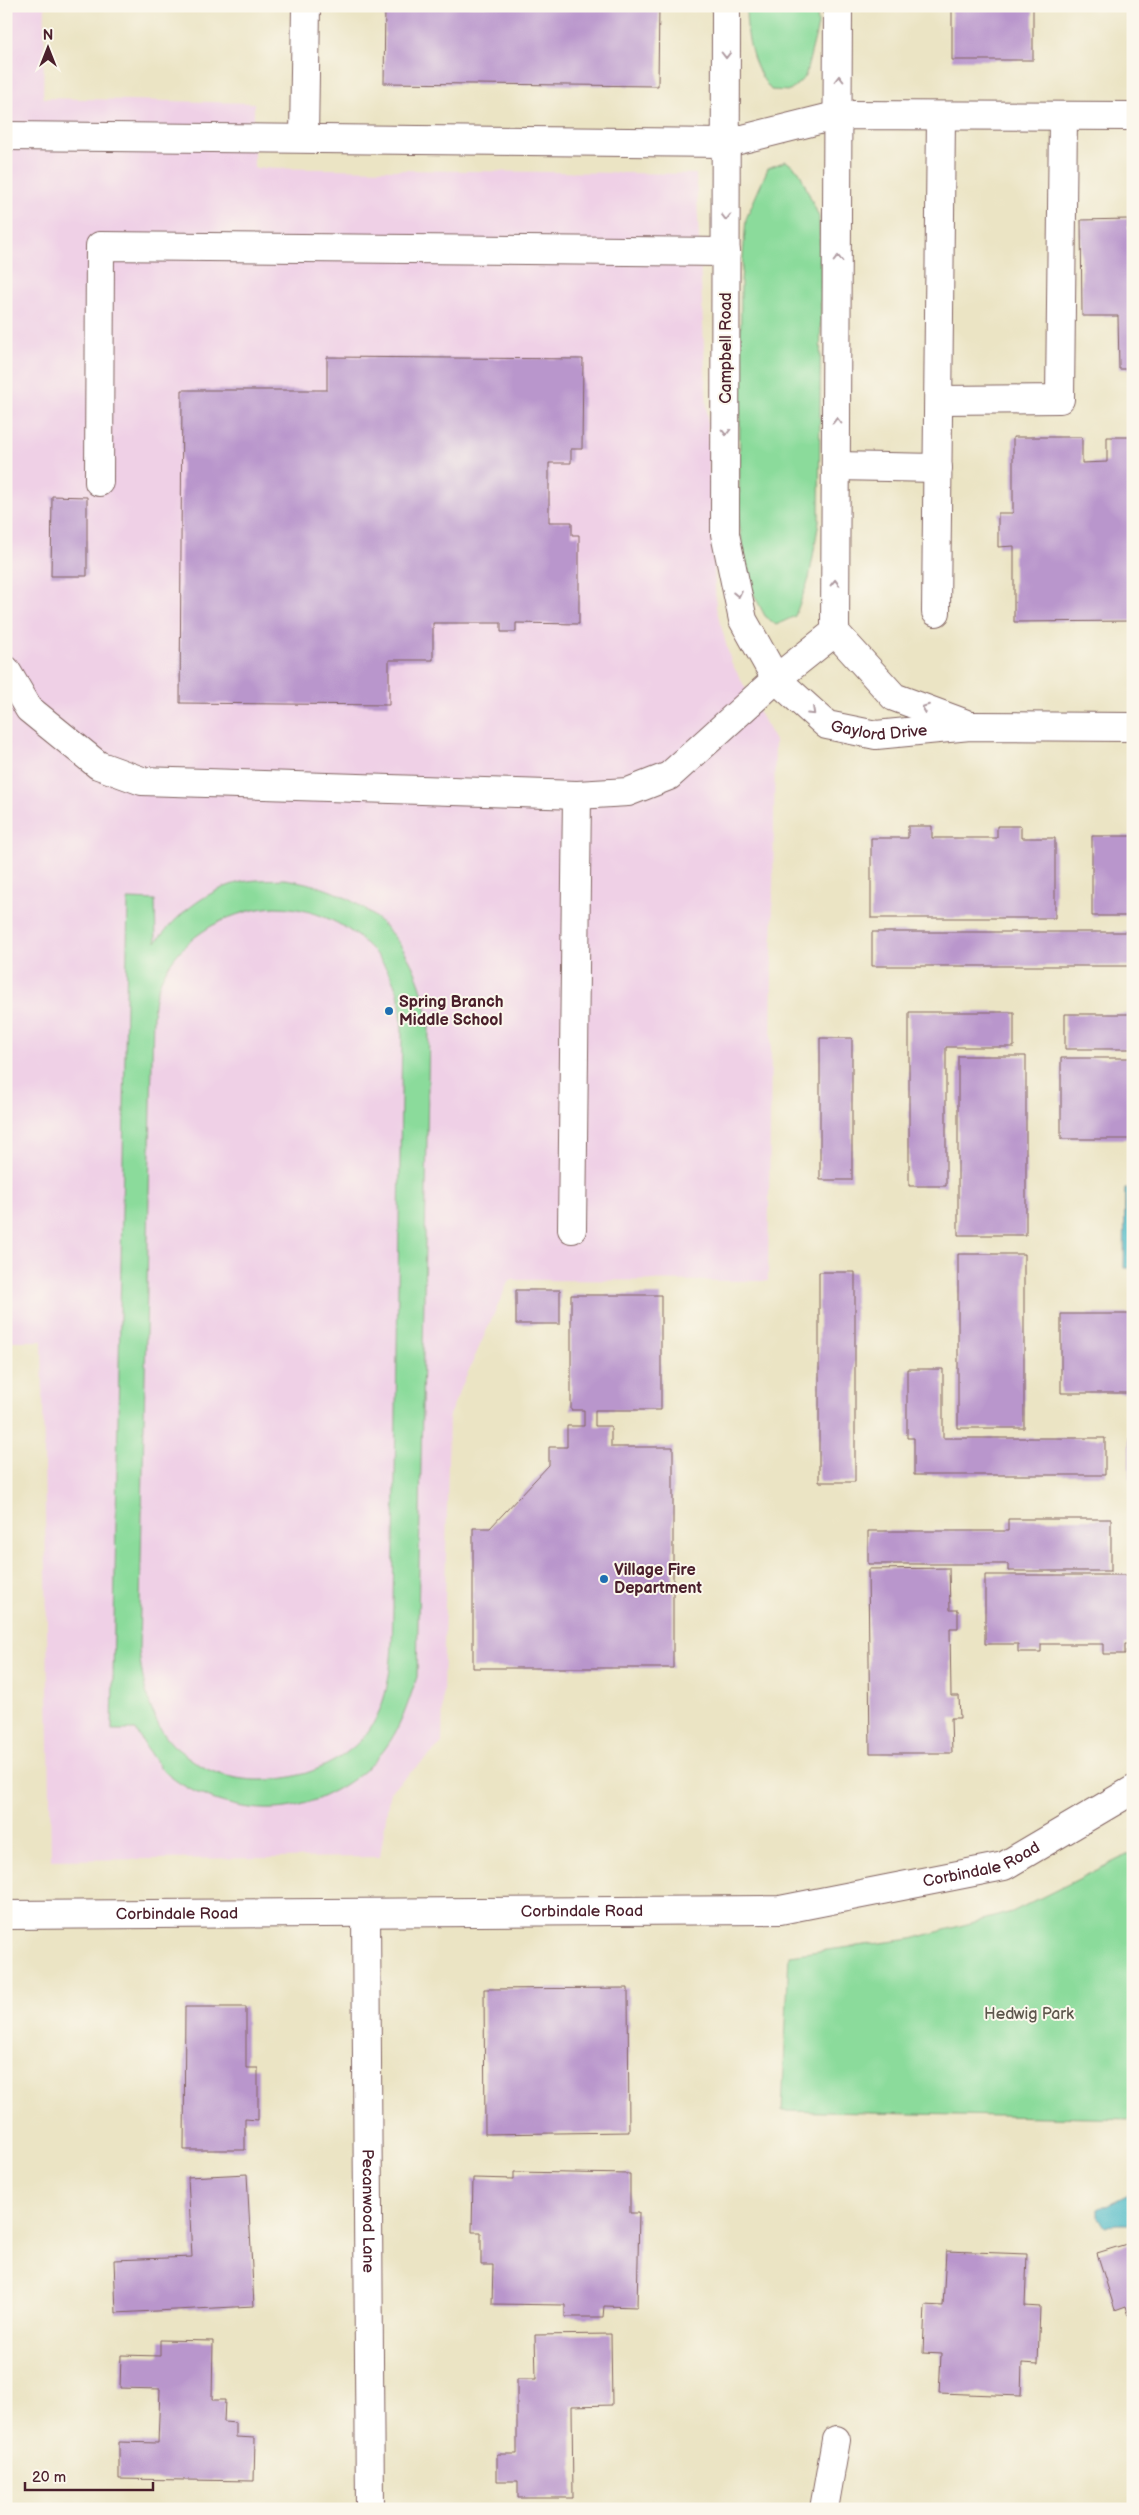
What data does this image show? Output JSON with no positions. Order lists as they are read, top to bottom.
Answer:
{
  "streets": {
    "street": [
      "Campbell Road",
      "Gaylord Drive",
      "Corbindale Road",
      "Pecanwood Lane"
    ]
  },
  "crossings": [
    ["Campbell Road", "Gaylord Drive"],
    ["Corbindale Road", "Pecanwood Lane"]
  ],
  "parks": ["Hedwig Park"],
  "places": ["Spring Branch Middle School", "Village Fire Department"],
  "scale_bar": "20 m",
  "north": "top"
}
